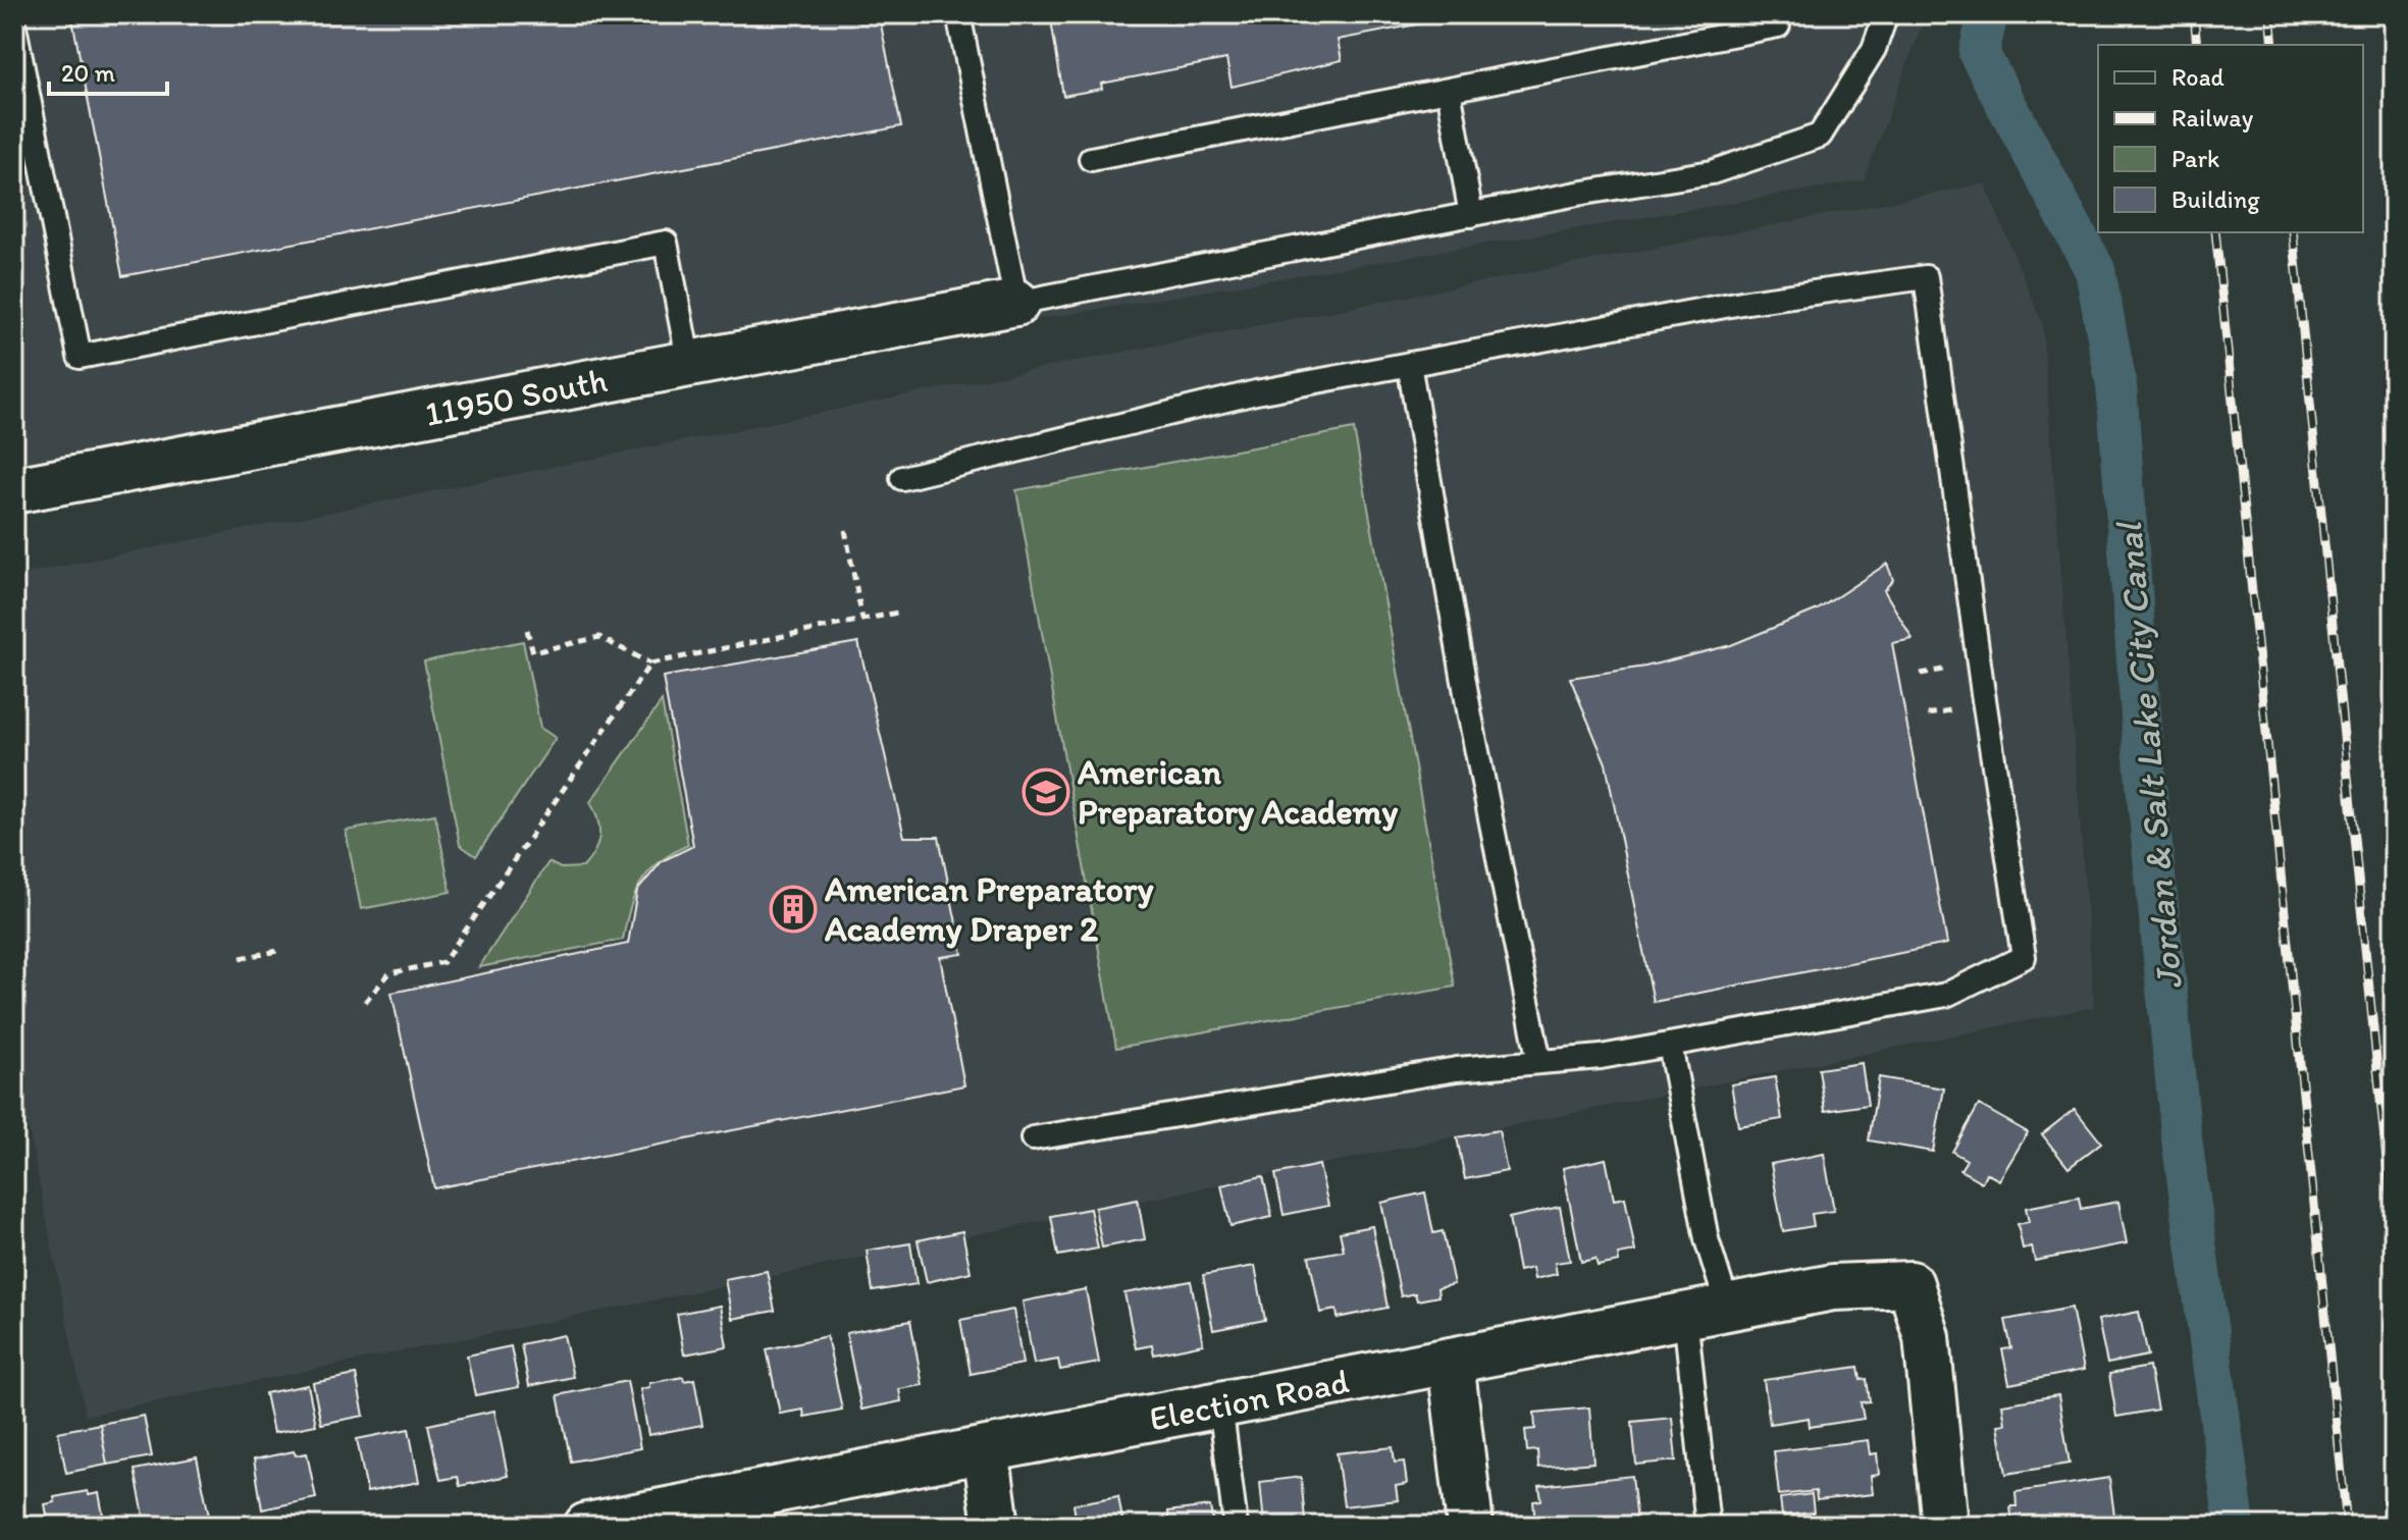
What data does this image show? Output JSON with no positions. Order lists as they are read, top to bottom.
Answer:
{
  "streets": {
    "street": ["11950 South", "Election Road"]
  },
  "water": ["Jordan & Salt Lake City Canal"],
  "places": {
    "school or university": ["American Preparatory Academy"],
    "building": ["American Preparatory Academy Draper 2"]
  },
  "legend": [
    "Road",
    "Railway",
    "Park",
    "Building"
  ],
  "scale_bar": "20 m"
}
